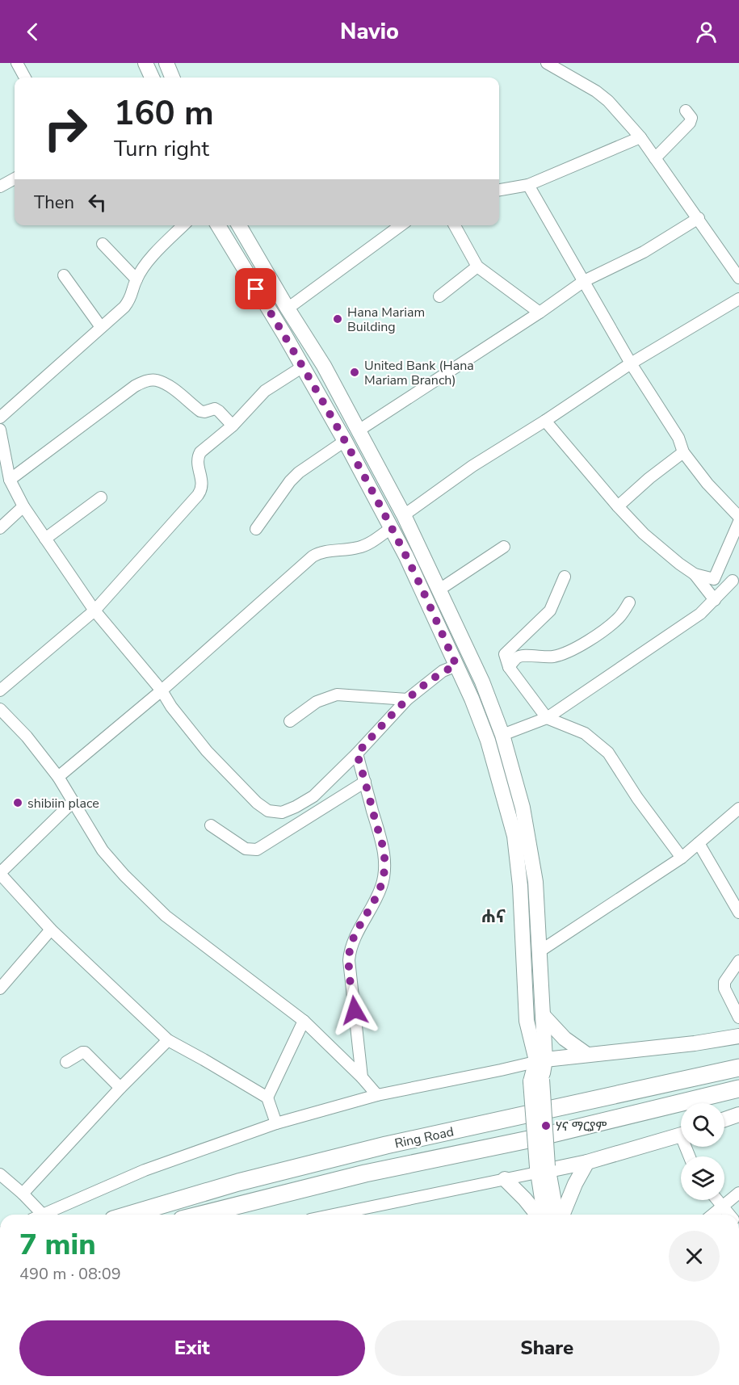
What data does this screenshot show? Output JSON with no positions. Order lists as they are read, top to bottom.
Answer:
{
  "streets": {
    "highway": ["Ring Road"]
  },
  "districts": ["ሐና"],
  "places": [
    "Hana Mariam Building",
    "United Bank (Hana Mariam Branch)",
    "shibiin place",
    "ሃና ማርያም"
  ],
  "page": {
    "header": "Navio",
    "turn": ["160 m", "Turn right"],
    "then": "Then",
    "heading": ["7 min", "490 m · 08:09"],
    "buttons": ["Exit", "Share"]
  }
}
